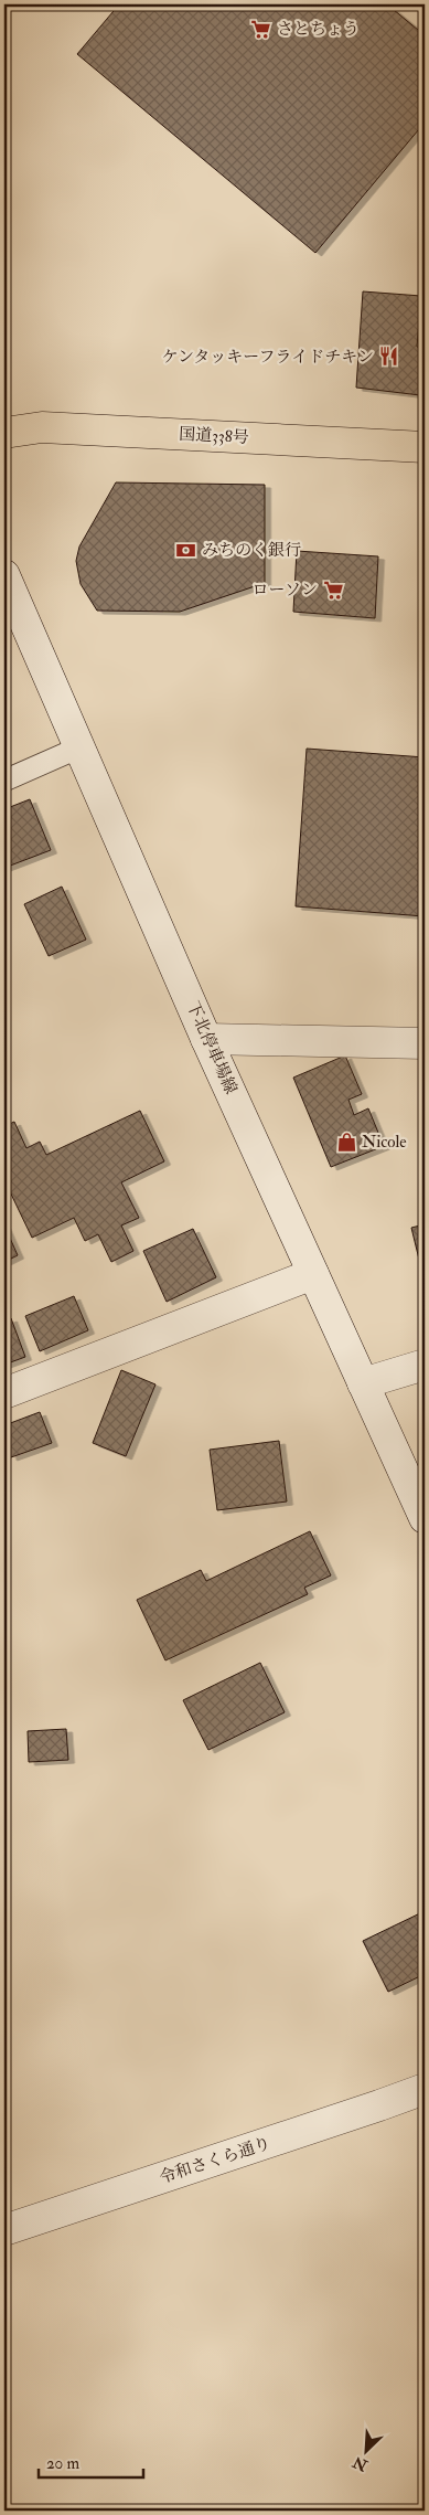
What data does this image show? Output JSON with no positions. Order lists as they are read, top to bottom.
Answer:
{
  "streets": {
    "highway": ["国道338号"],
    "street": ["下北停車場線", "令和さくら通り"]
  },
  "places": {
    "supermarket": ["さとちょう", "ローソン"],
    "restaurant": ["ケンタッキーフライドチキン"],
    "bank": ["みちのく銀行"],
    "shop": ["Nicole"]
  },
  "scale_bar": "20 m",
  "north": "bottom left"
}
